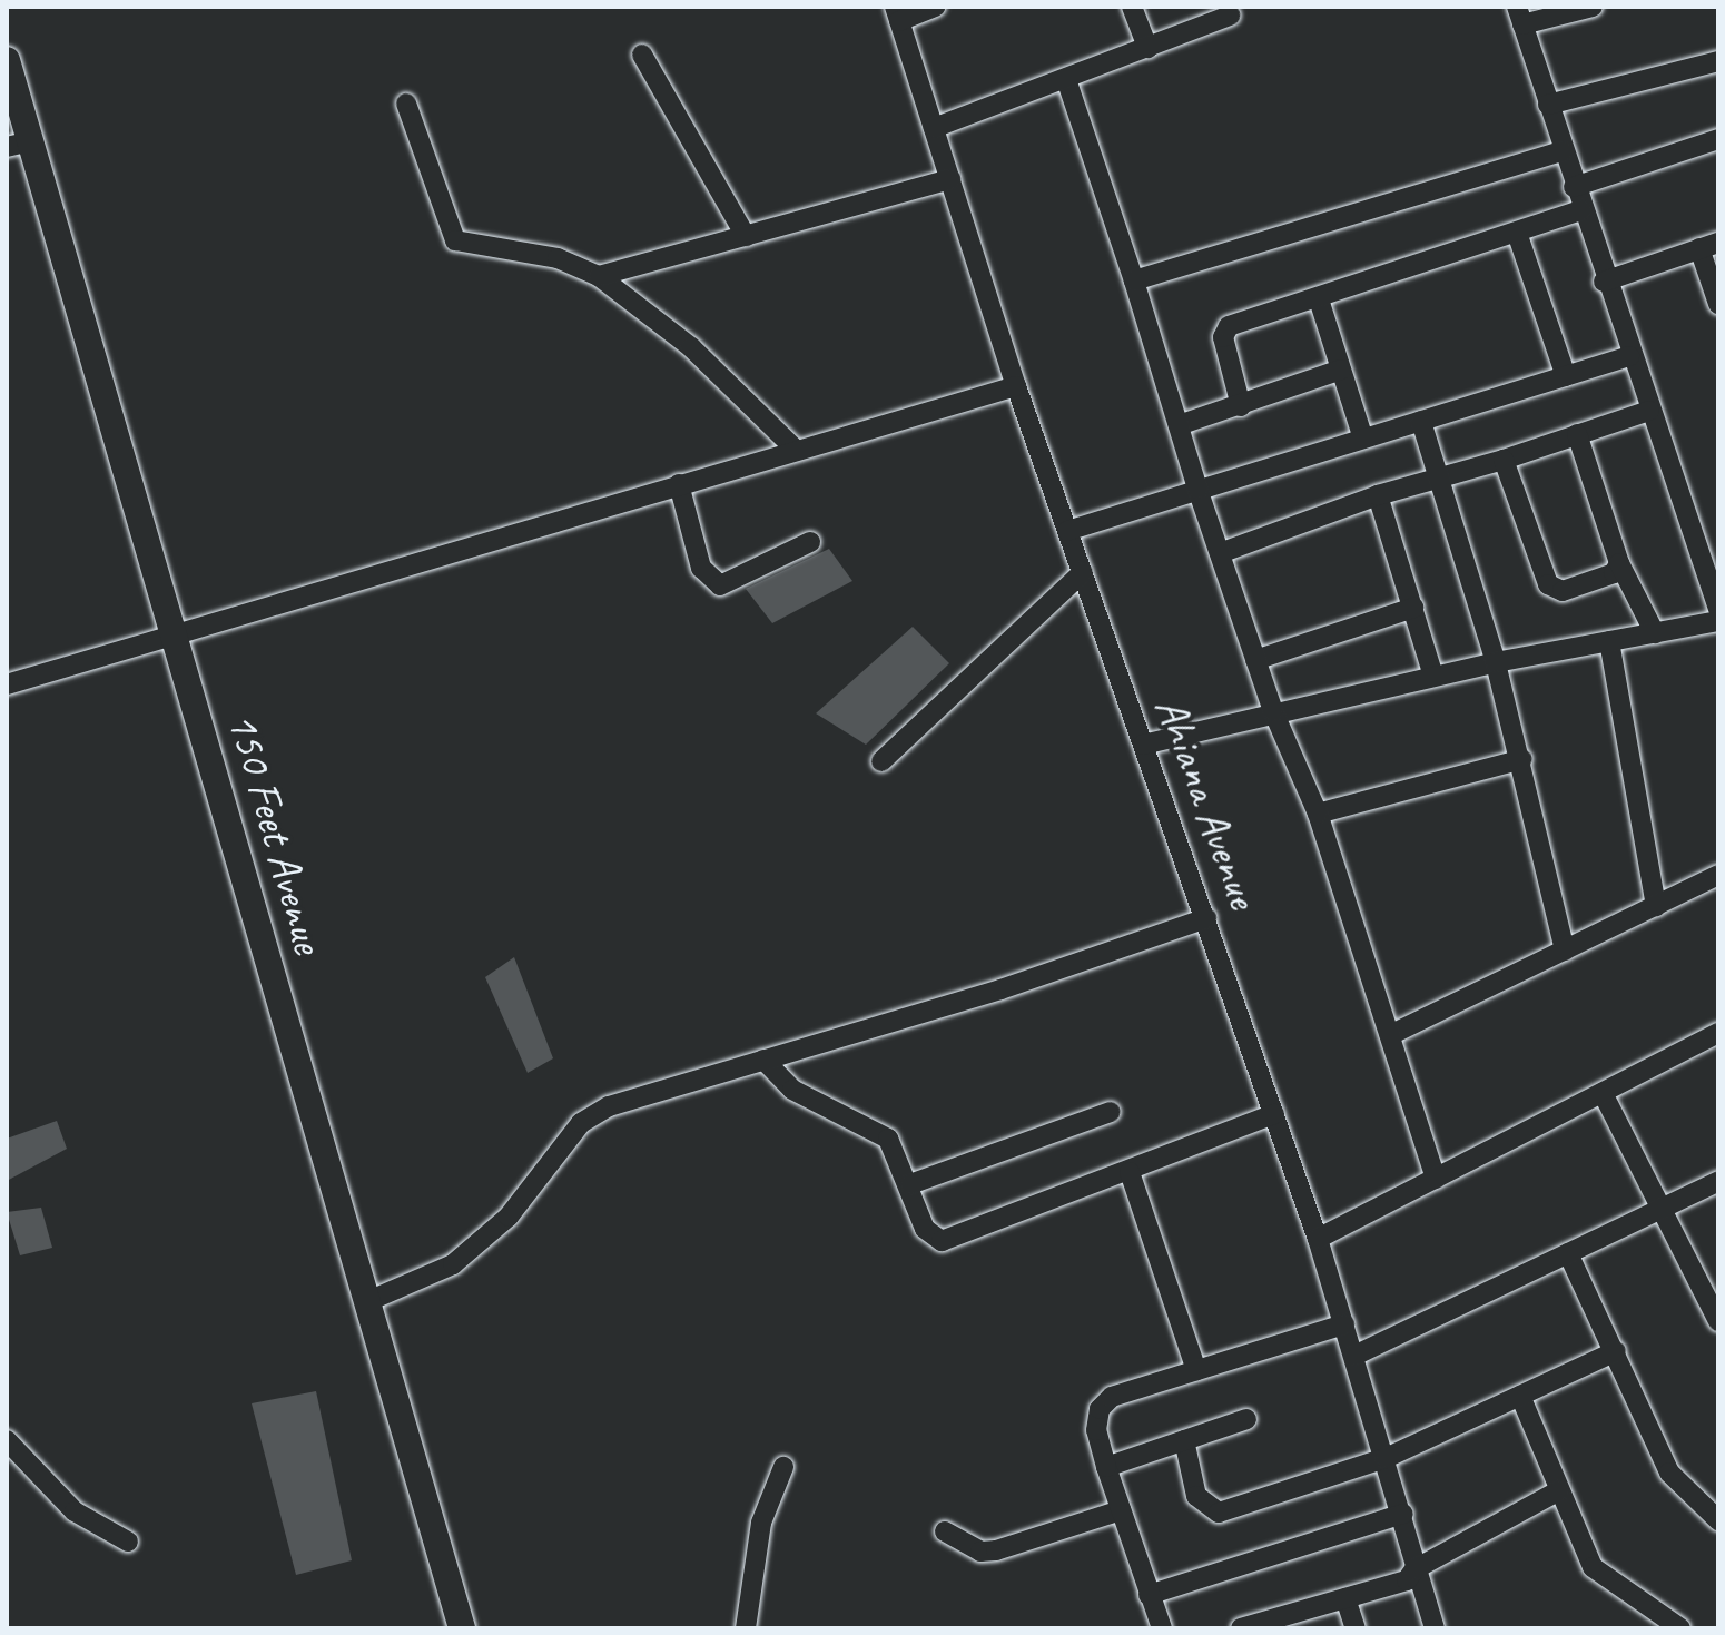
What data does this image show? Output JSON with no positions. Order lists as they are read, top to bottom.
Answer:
{
  "streets": {
    "street": ["Ahiana Avenue", "150 Feet Avenue"]
  }
}
